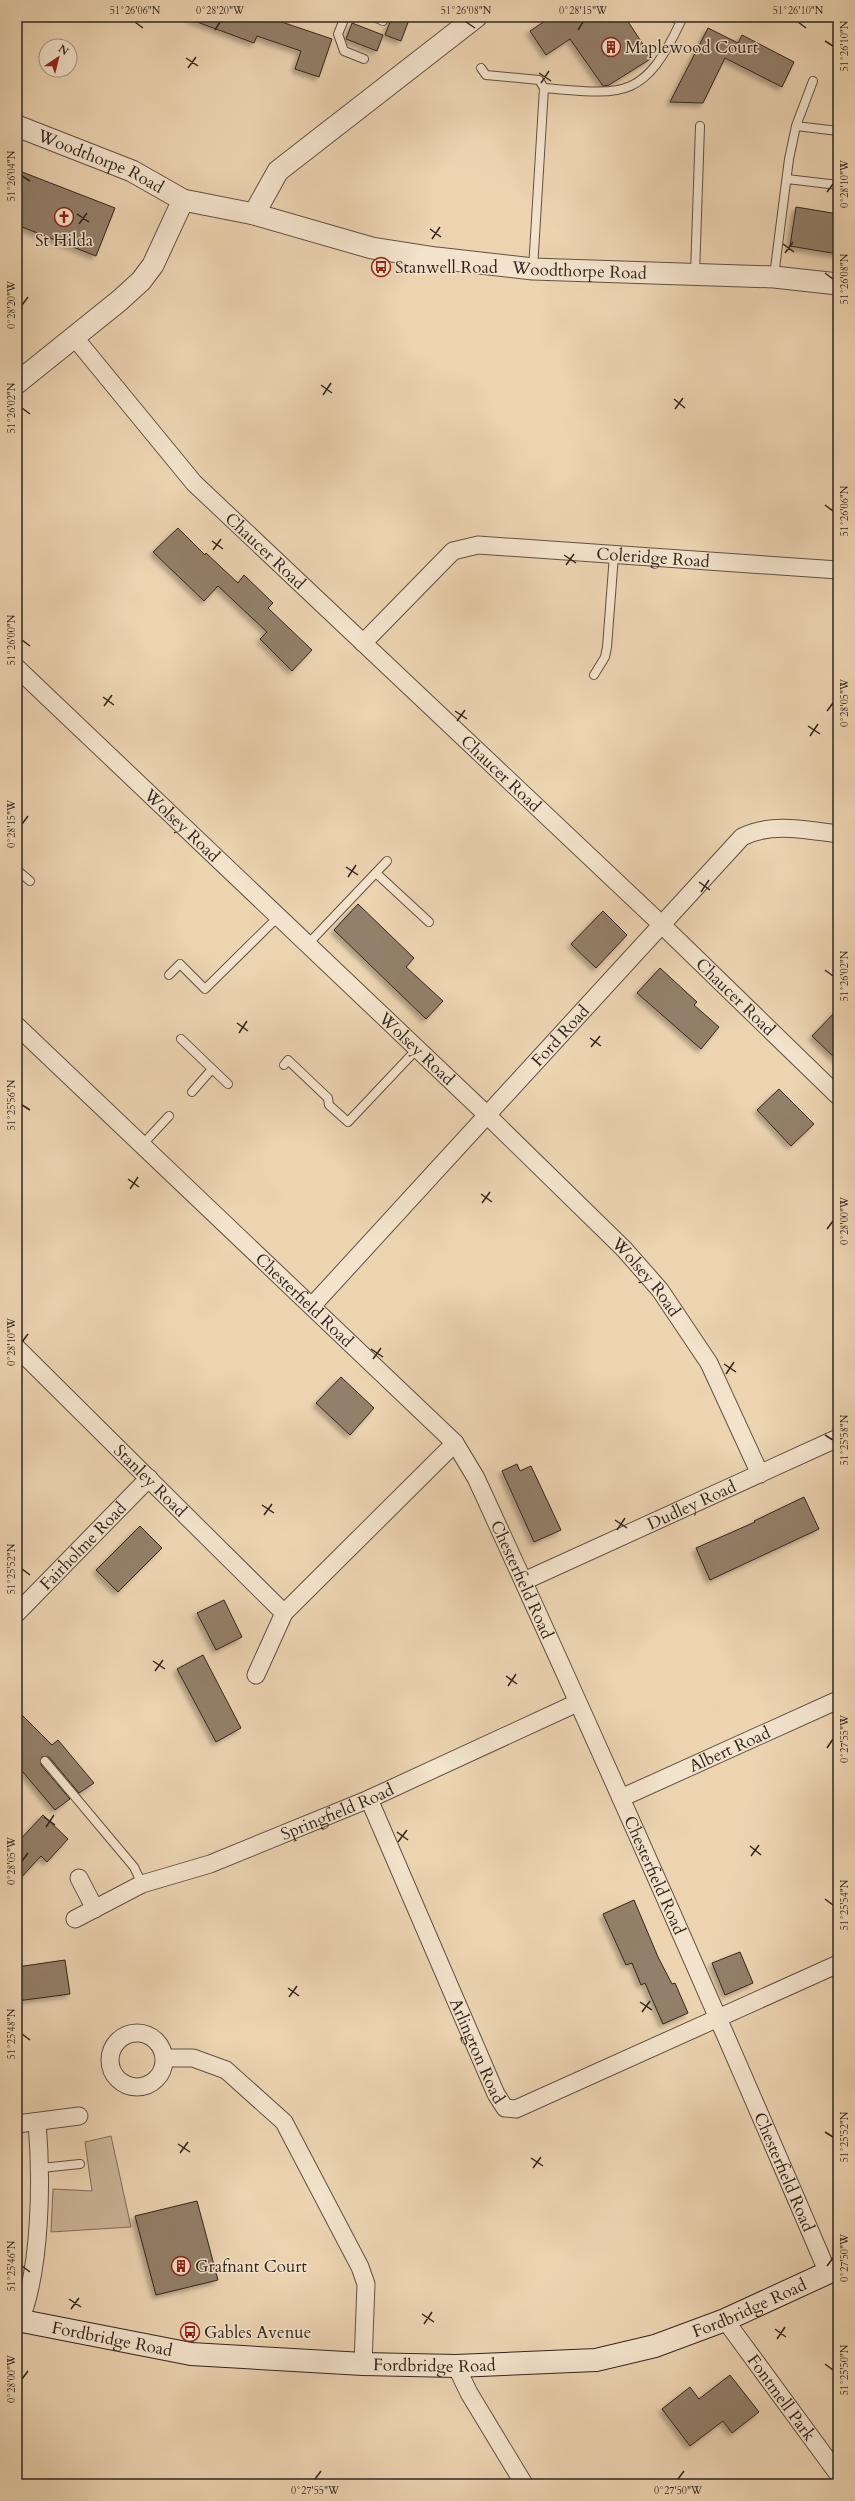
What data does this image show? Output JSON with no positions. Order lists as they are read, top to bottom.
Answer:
{
  "streets": {
    "main road": ["Fordbridge Road"],
    "street": [
      "Woodthorpe Road",
      "Chaucer Road",
      "Coleridge Road",
      "Wolsey Road",
      "Ford Road",
      "Chesterfield Road",
      "Stanley Road",
      "Dudley Road",
      "Fairholme Road",
      "Albert Road",
      "Springfield Road",
      "Arlington Road",
      "Fontmell Park"
    ]
  },
  "crossings": [
    ["Chaucer Road", "Coleridge Road"],
    ["Chaucer Road", "Ford Road"],
    ["Wolsey Road", "Ford Road"],
    ["Wolsey Road", "Dudley Road"],
    ["Ford Road", "Chesterfield Road"],
    ["Chesterfield Road", "Dudley Road"],
    ["Chesterfield Road", "Albert Road"],
    ["Chesterfield Road", "Springfield Road"],
    ["Chesterfield Road", "Arlington Road"],
    ["Chesterfield Road", "Fordbridge Road"],
    ["Stanley Road", "Fairholme Road"],
    ["Springfield Road", "Arlington Road"],
    ["Fordbridge Road", "Fontmell Park"]
  ],
  "places": {
    "building": ["Maplewood Court", "Grafnant Court"],
    "church": ["St Hilda"],
    "bus stop": ["Stanwell Road", "Gables Avenue"]
  },
  "north": "top right",
  "coordinates": [
    "51°26'06\"N",
    "0°28'20\"W",
    "51°26'08\"N",
    "0°28'15\"W",
    "51°26'10\"N",
    "51°26'04\"N",
    "0°28'10\"W",
    "51°26'02\"N",
    "51°26'00\"N",
    "0°28'05\"W",
    "51°25'56\"N",
    "0°28'00\"W",
    "51°25'58\"N",
    "51°25'52\"N",
    "0°27'55\"W",
    "51°25'54\"N",
    "51°25'48\"N",
    "0°27'50\"W",
    "51°25'46\"N",
    "51°25'50\"N"
  ]
}
